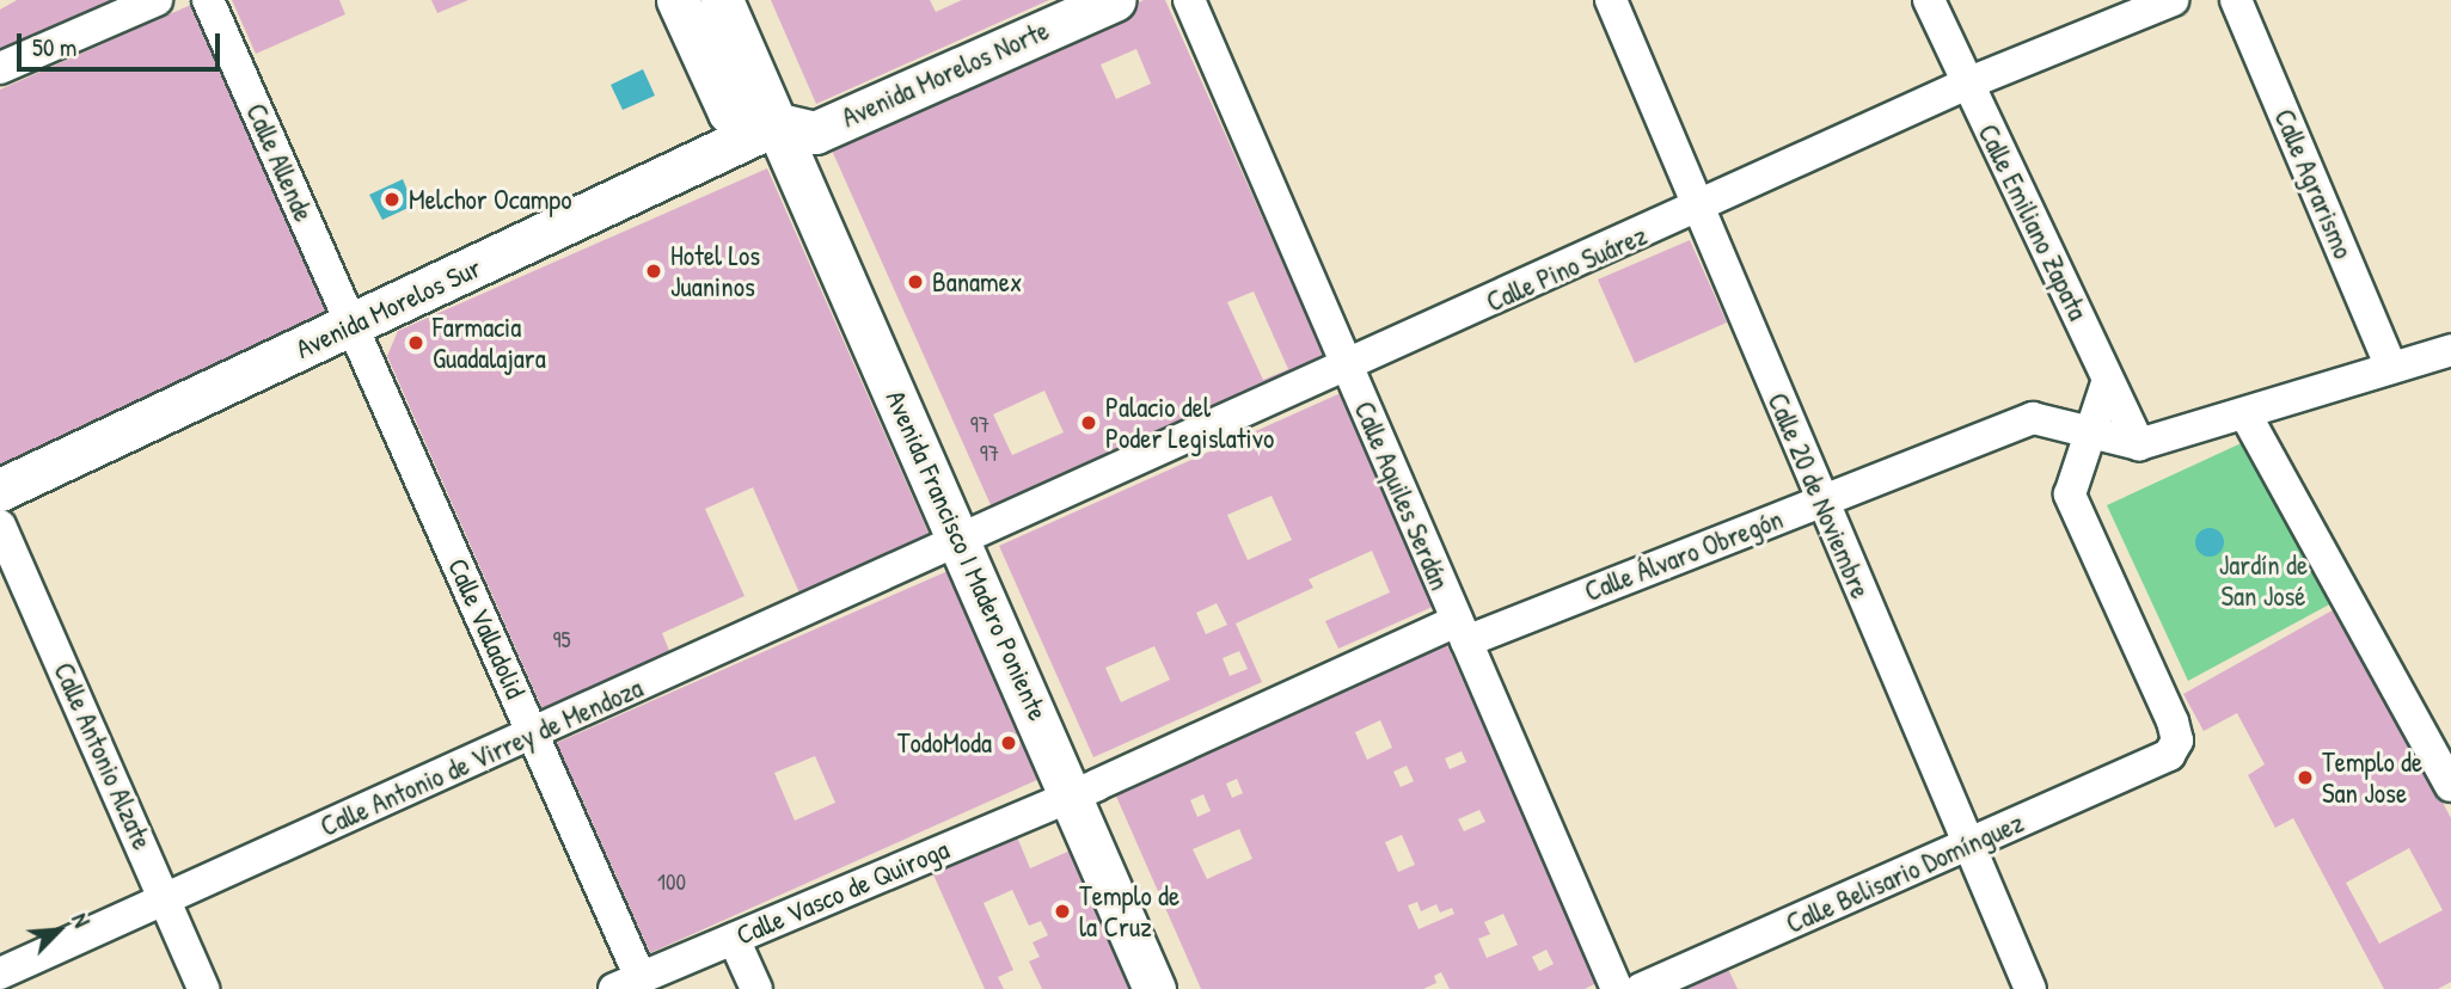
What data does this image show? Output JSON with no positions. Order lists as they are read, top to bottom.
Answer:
{
  "streets": {
    "main road": ["Avenida Morelos Norte", "Avenida Morelos Sur", "Avenida Francisco I Madero Poniente"],
    "street": [
      "Calle Allende",
      "Calle Agrarismo",
      "Calle Emiliano Zapata",
      "Calle Pino Suárez",
      "Calle Aquiles Serdán",
      "Calle 20 de Noviembre",
      "Calle Álvaro Obregón",
      "Calle Valladolid",
      "Calle Antonio Alzate",
      "Calle Antonio de Virrey de Mendoza",
      "Calle Belisario Domínguez",
      "Calle Vasco de Quiroga"
    ]
  },
  "crossings": [
    ["Avenida Morelos Norte", "Avenida Morelos Sur"],
    ["Avenida Morelos Norte", "Avenida Francisco I Madero Poniente"],
    ["Calle Allende", "Avenida Morelos Sur"],
    ["Calle Allende", "Calle Valladolid"],
    ["Calle Emiliano Zapata", "Calle Pino Suárez"],
    ["Calle Emiliano Zapata", "Calle Álvaro Obregón"],
    ["Calle Pino Suárez", "Calle Aquiles Serdán"],
    ["Calle Pino Suárez", "Calle 20 de Noviembre"],
    ["Calle Pino Suárez", "Avenida Francisco I Madero Poniente"],
    ["Calle Pino Suárez", "Calle Antonio de Virrey de Mendoza"],
    ["Avenida Morelos Sur", "Avenida Francisco I Madero Poniente"],
    ["Avenida Morelos Sur", "Calle Valladolid"],
    ["Calle Aquiles Serdán", "Calle Álvaro Obregón"],
    ["Calle 20 de Noviembre", "Calle Álvaro Obregón"],
    ["Calle 20 de Noviembre", "Calle Belisario Domínguez"],
    ["Avenida Francisco I Madero Poniente", "Calle Álvaro Obregón"],
    ["Avenida Francisco I Madero Poniente", "Calle Antonio de Virrey de Mendoza"],
    ["Avenida Francisco I Madero Poniente", "Calle Vasco de Quiroga"],
    ["Calle Álvaro Obregón", "Calle Belisario Domínguez"],
    ["Calle Álvaro Obregón", "Calle Vasco de Quiroga"],
    ["Calle Valladolid", "Calle Antonio de Virrey de Mendoza"],
    ["Calle Valladolid", "Calle Vasco de Quiroga"],
    ["Calle Antonio Alzate", "Calle Antonio de Virrey de Mendoza"]
  ],
  "parks": ["Jardín de San José"],
  "places": [
    "Melchor Ocampo",
    "Hotel Los Juaninos",
    "Banamex",
    "Farmacia Guadalajara",
    "Palacio del Poder Legislativo",
    "TodoModa",
    "Templo de San Jose",
    "Templo de la Cruz"
  ],
  "house_numbers": [
    "97",
    "97",
    "95",
    "100"
  ],
  "scale_bar": "50 m",
  "north": "top right"
}
